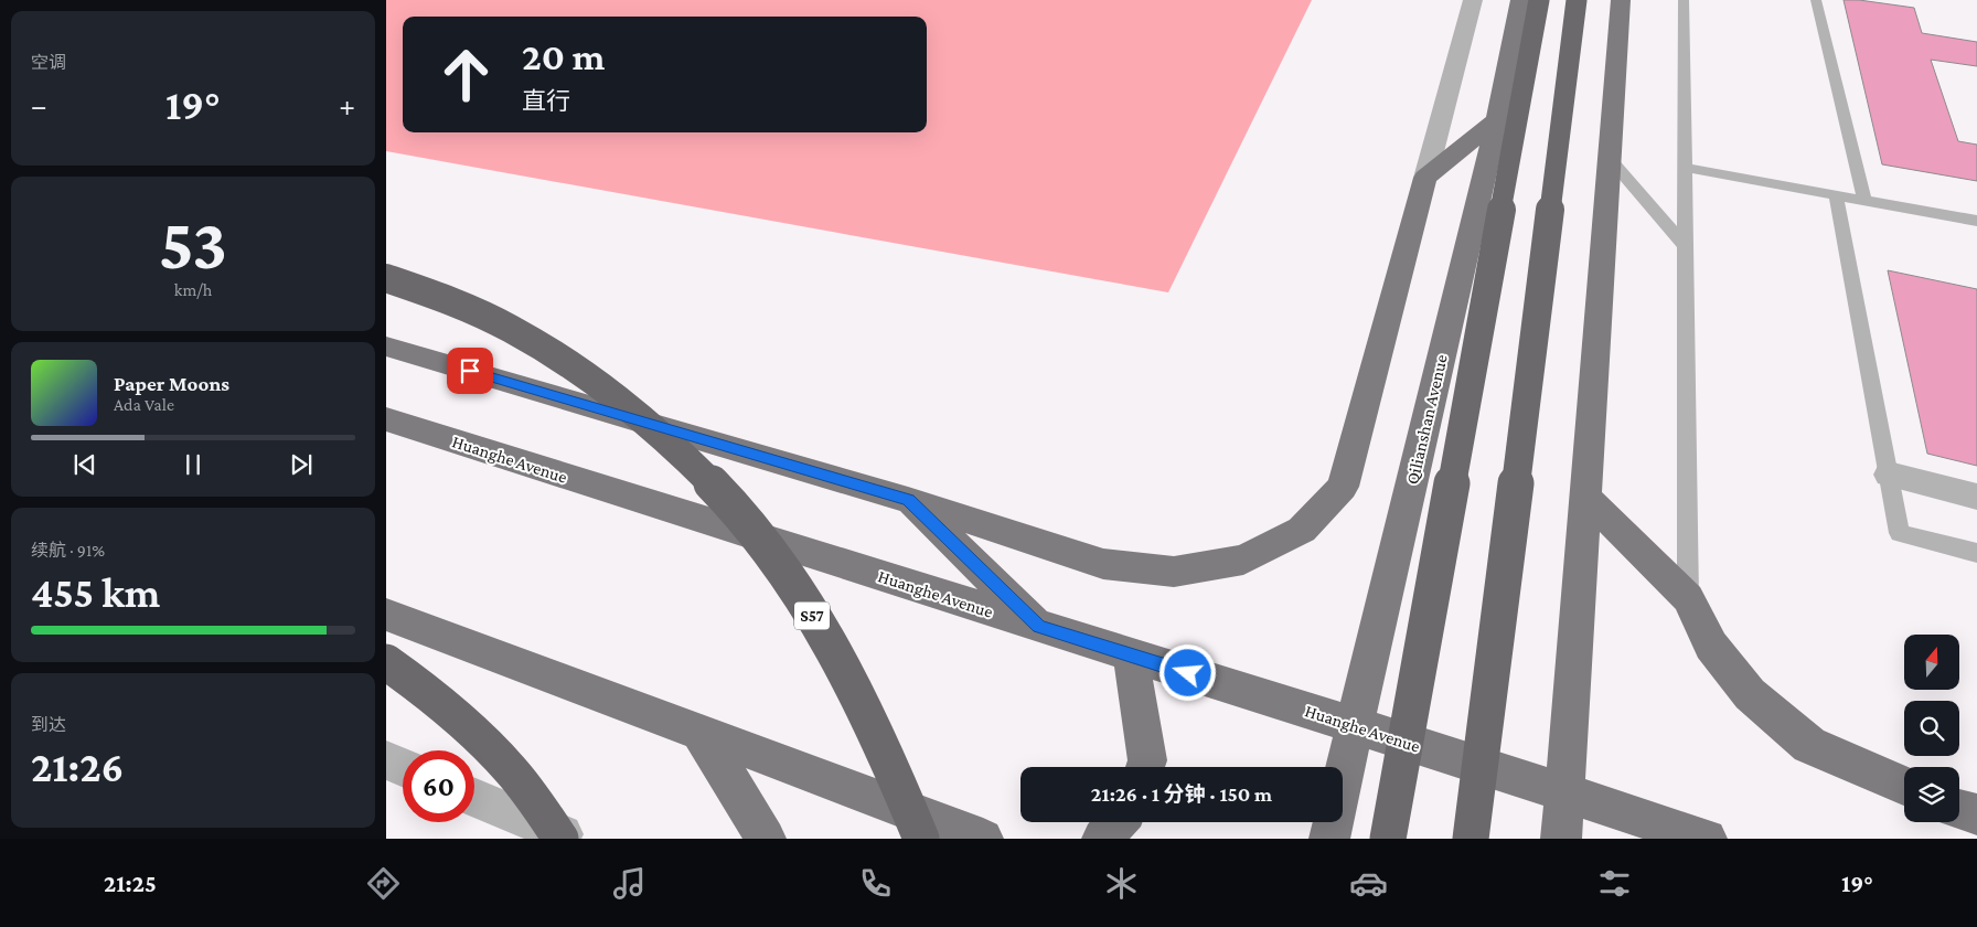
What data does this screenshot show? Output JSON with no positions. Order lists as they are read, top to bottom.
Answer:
{
  "streets": {
    "highway": ["S57"],
    "main road": ["Qilianshan Avenue", "Huanghe Avenue"]
  },
  "crossings": [
    ["Qilianshan Avenue", "Huanghe Avenue"]
  ],
  "north": "top",
  "page": {
    "tile": [
      "空调",
      ["53", "km/h"],
      ["续航 · 91%", "455 km"],
      ["到达", "21:26"]
    ],
    "turn": ["20 m", "直行"],
    "heat": ["−", "19°", "+"],
    "song": ["Paper Moons", "Ada Vale"],
    "limit": "60",
    "trip": "21:26 · 1 分钟 · 150 m",
    "tabs": ["21:25", "19°"]
  }
}
